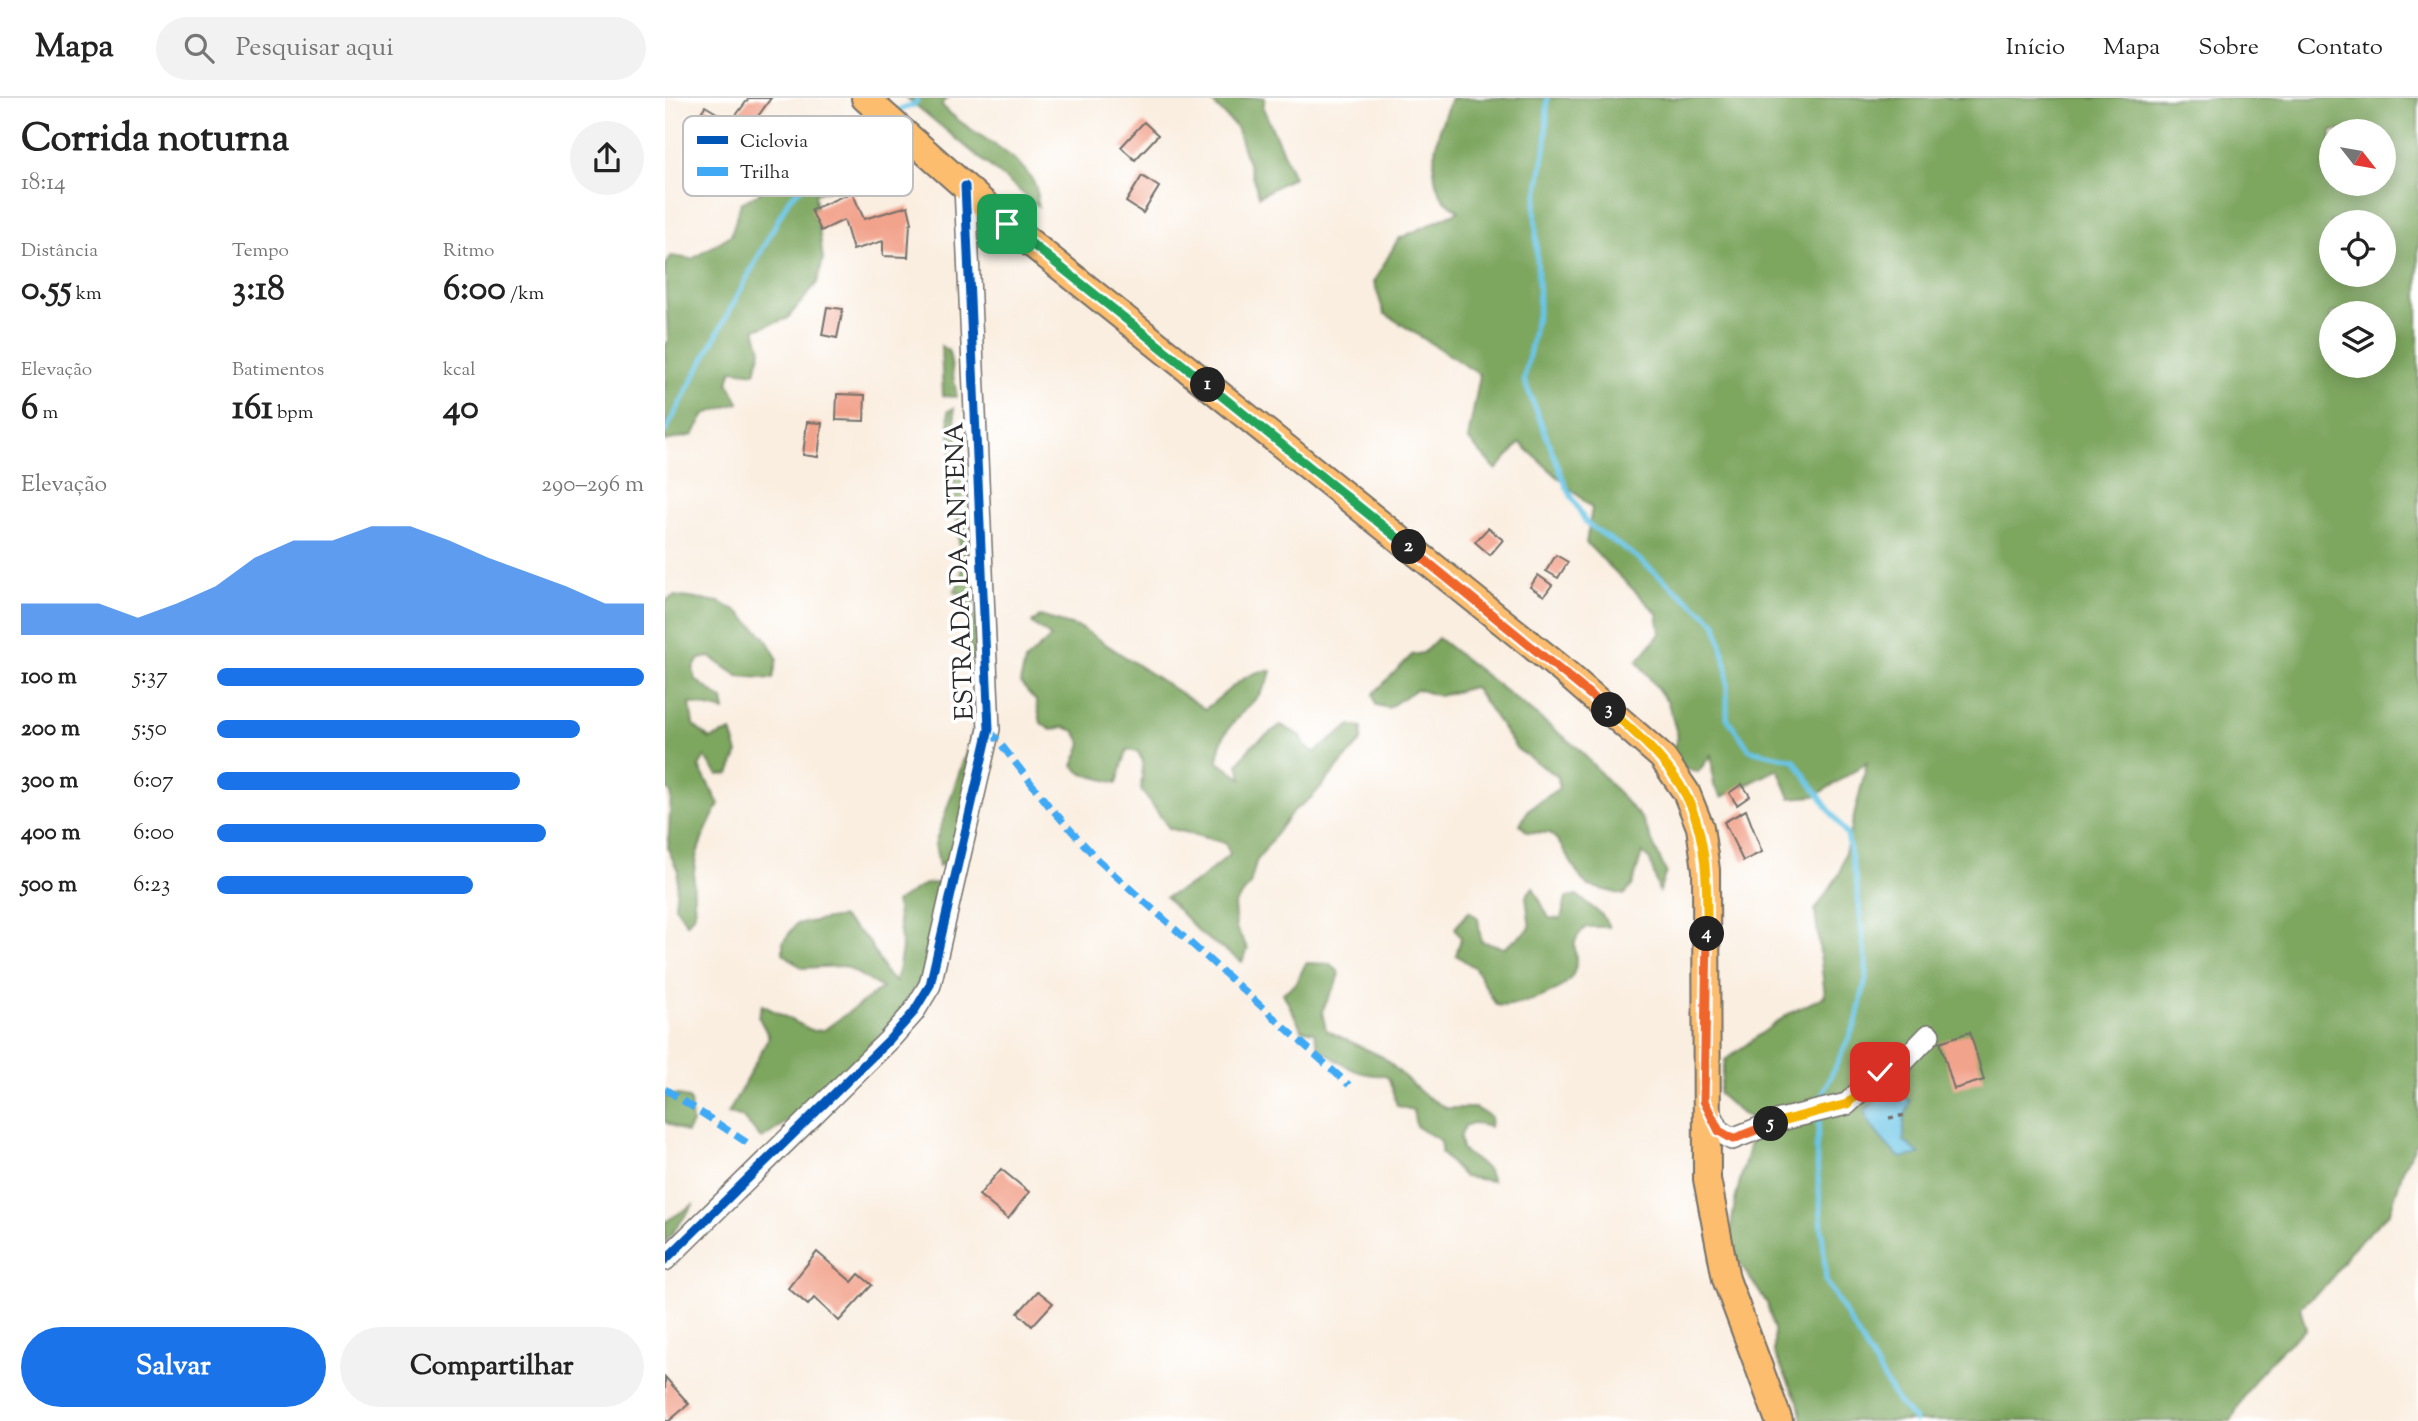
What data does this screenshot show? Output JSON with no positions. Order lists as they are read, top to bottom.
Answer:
{
  "streets": {
    "street": ["ESTRADA DA ANTENA"]
  },
  "legend": ["Ciclovia", "Trilha"],
  "north": "bottom right",
  "page": {
    "header": "Mapa",
    "search": "Pesquisar aqui",
    "nav": [
      "Início",
      "Mapa",
      "Sobre",
      "Contato"
    ],
    "heading": ["Corrida noturna", "18:14"],
    "stats": [
      ["Distância", "0.55 km"],
      ["Tempo", "3:18"],
      ["Ritmo", "6:00 /km"],
      ["Elevação", "6 m"],
      ["Batimentos", "161 bpm"],
      ["kcal", "40"]
    ],
    "pins": [
      "1",
      "2",
      "3",
      "4",
      "5"
    ],
    "chart": ["Elevação", "290–296 m"],
    "list": [
      {
        "name": "100 m",
        "note": "5:37"
      },
      {
        "name": "200 m",
        "note": "5:50"
      },
      {
        "name": "300 m",
        "note": "6:07"
      },
      {
        "name": "400 m",
        "note": "6:00"
      },
      {
        "name": "500 m",
        "note": "6:23"
      }
    ],
    "buttons": ["Salvar", "Compartilhar"]
  }
}
